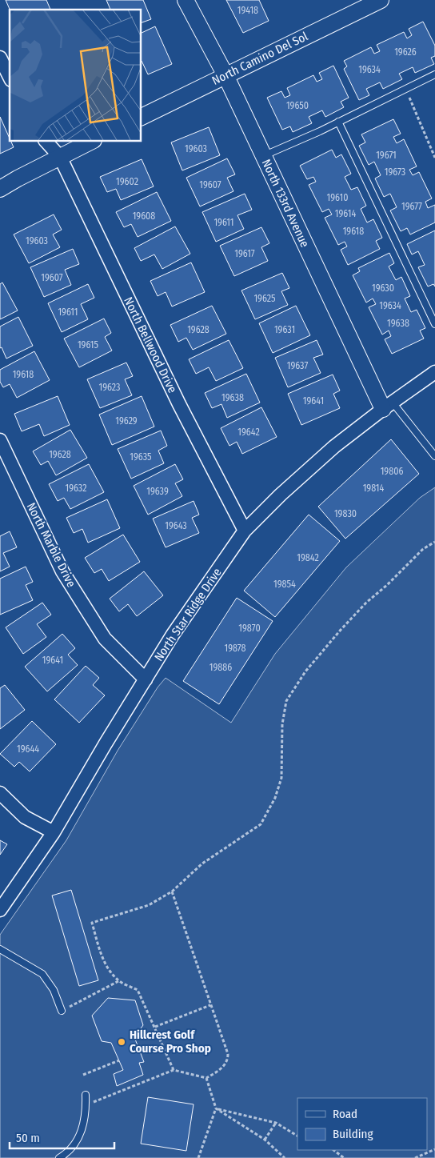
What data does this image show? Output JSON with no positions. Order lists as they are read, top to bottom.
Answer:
{
  "streets": {
    "street": [
      "North Camino Del Sol",
      "North 133rd Avenue",
      "North Bellwood Drive",
      "North Marble Drive",
      "North Star Ridge Drive"
    ]
  },
  "crossings": [
    ["North Camino Del Sol", "North 133rd Avenue"],
    ["North 133rd Avenue", "North Star Ridge Drive"],
    ["North Bellwood Drive", "North Star Ridge Drive"],
    ["North Marble Drive", "North Star Ridge Drive"]
  ],
  "places": ["Hillcrest Golf Course Pro Shop"],
  "house_numbers": [
    "19418",
    "19626",
    "19634",
    "19650",
    "19603",
    "19671",
    "19673",
    "19602",
    "19607",
    "19610",
    "19677",
    "19614",
    "19608",
    "19611",
    "19618",
    "19603",
    "19617",
    "19607",
    "19630",
    "19625",
    "19634",
    "19611",
    "19638",
    "19628",
    "19631",
    "19615",
    "19637",
    "19618",
    "19623",
    "19638",
    "19641",
    "19629",
    "19642",
    "19628",
    "19635",
    "19806",
    "19632",
    "19814",
    "19639",
    "19830",
    "19643",
    "19842",
    "19854",
    "19870",
    "19878",
    "19641",
    "19886",
    "19644"
  ],
  "legend": ["Road", "Building"],
  "scale_bar": "50 m"
}
